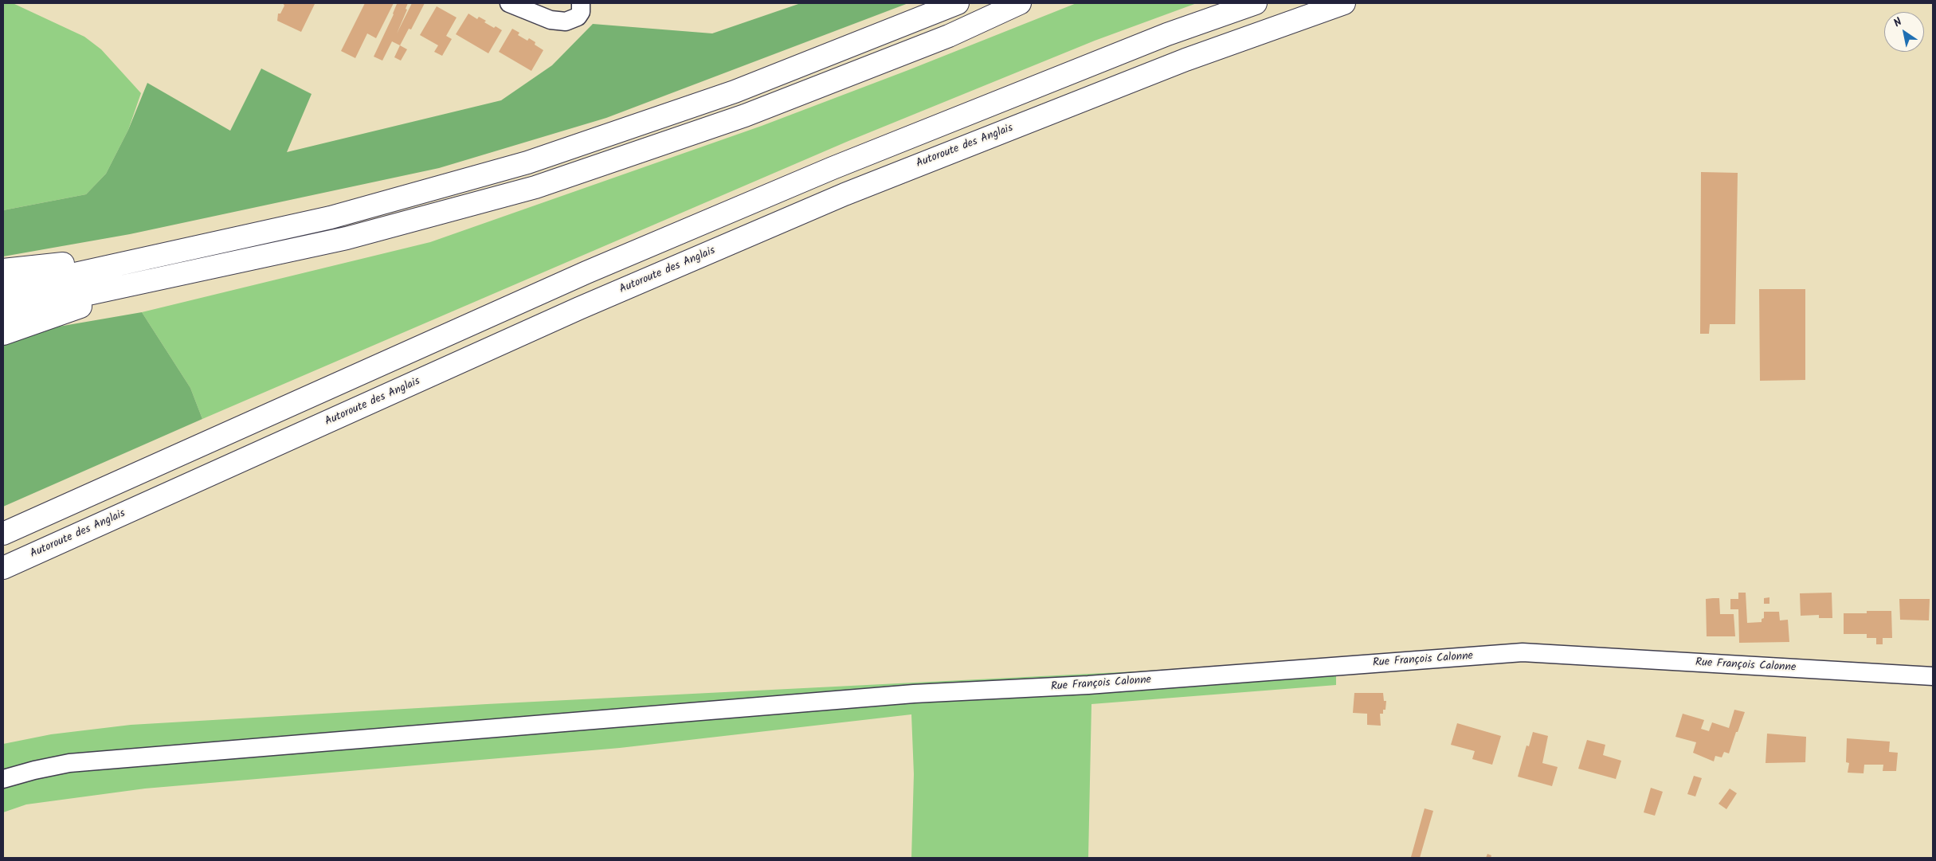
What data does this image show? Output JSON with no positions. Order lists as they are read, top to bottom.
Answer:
{
  "streets": {
    "highway": ["Autoroute des Anglais"],
    "street": ["Rue François Calonne"]
  },
  "north": "top left"
}
